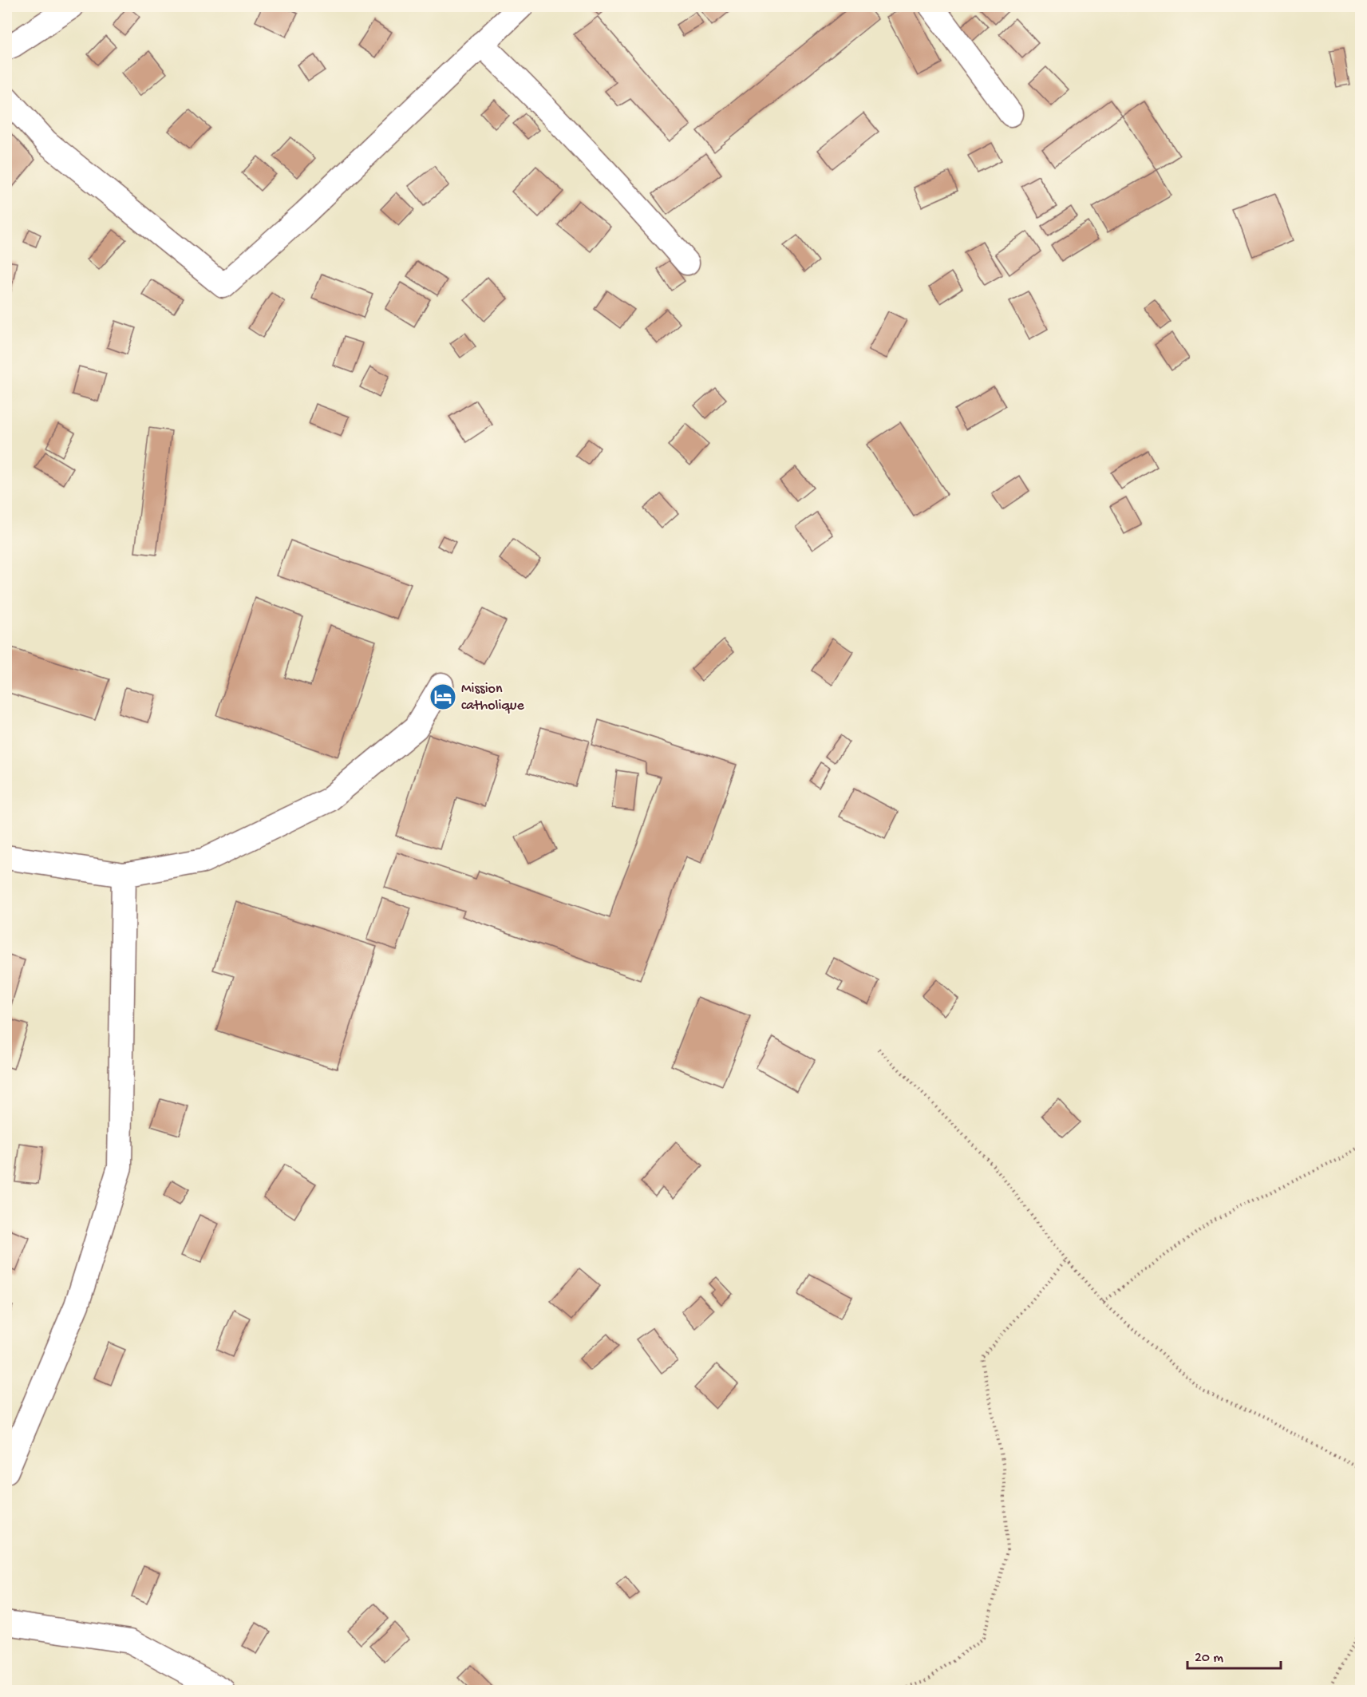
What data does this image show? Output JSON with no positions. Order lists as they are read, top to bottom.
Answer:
{
  "places": {
    "hotel": ["Mission catholique"]
  },
  "scale_bar": "20 m"
}
